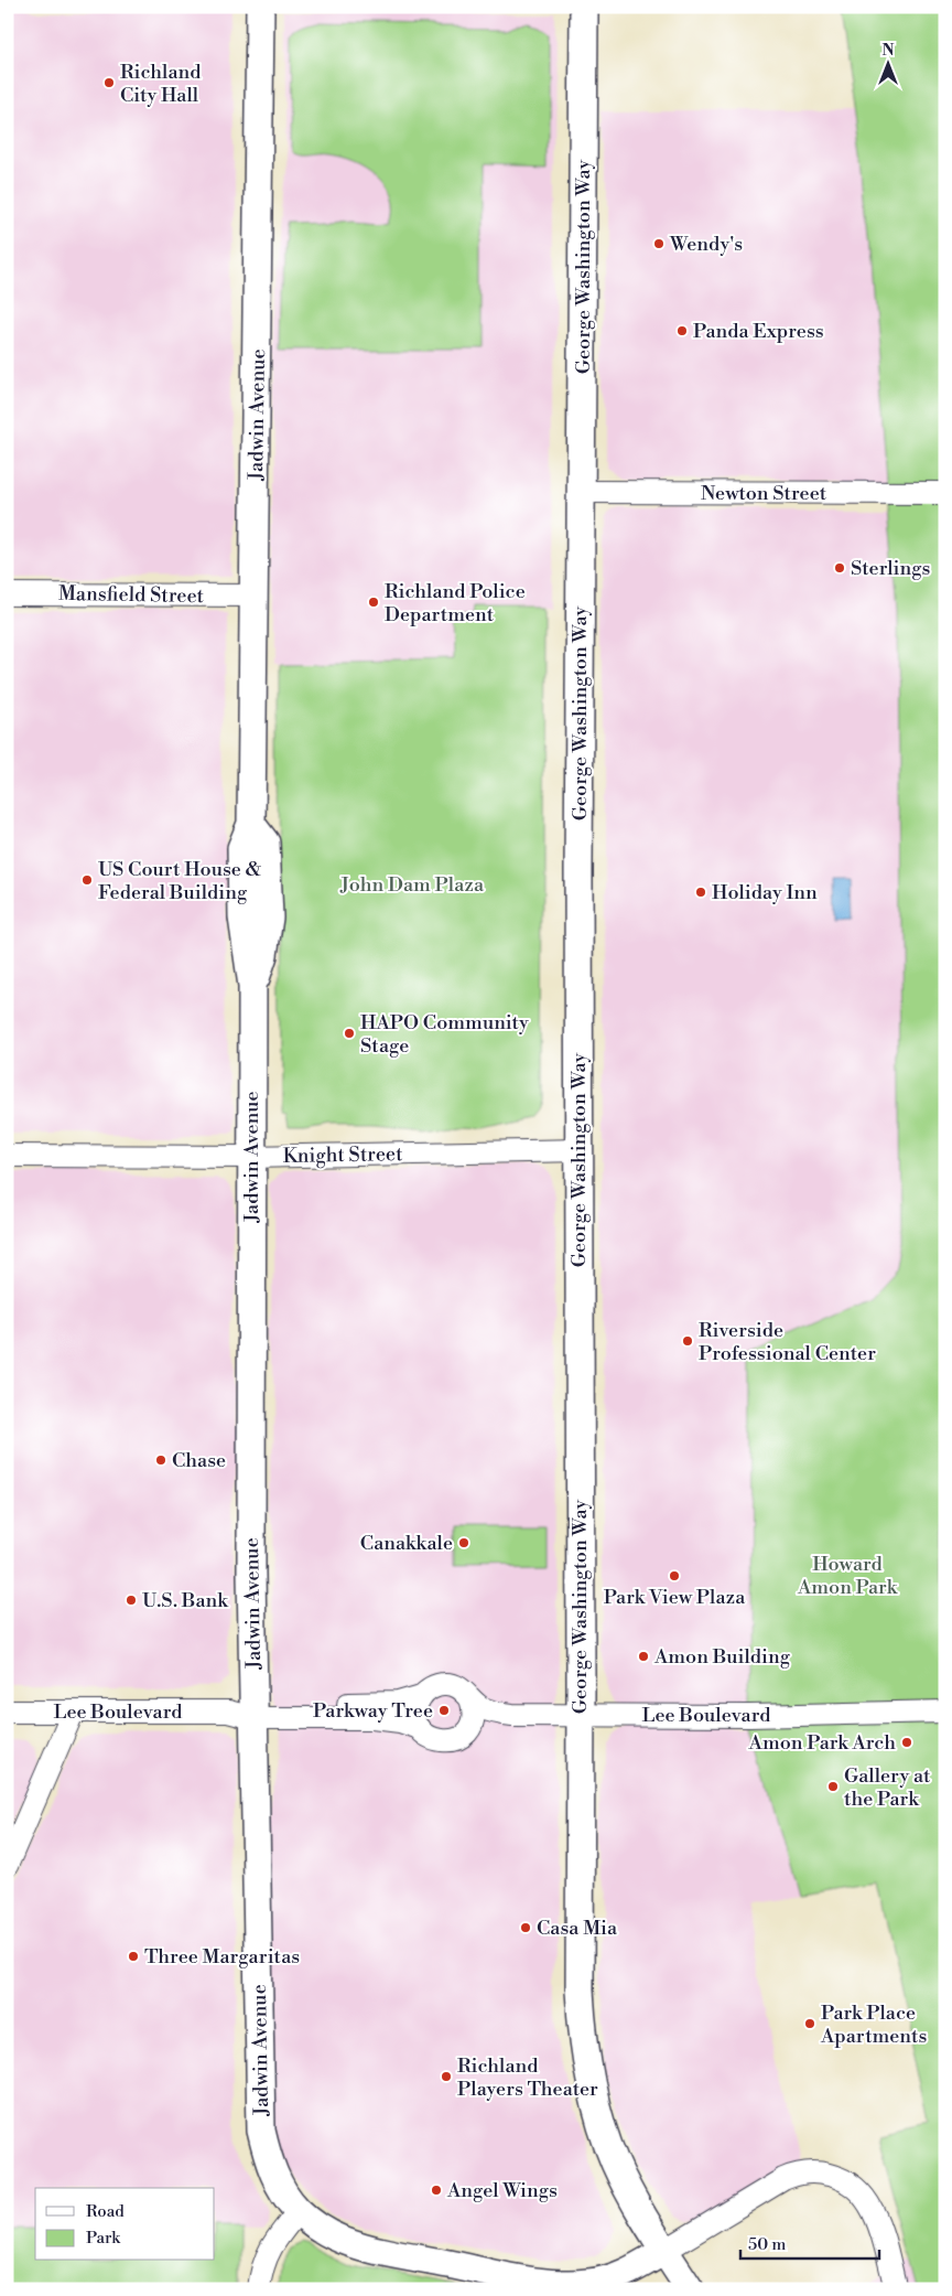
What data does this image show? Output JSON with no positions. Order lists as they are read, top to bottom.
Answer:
{
  "streets": {
    "main road": ["George Washington Way", "Jadwin Avenue"],
    "street": [
      "Newton Street",
      "Mansfield Street",
      "Knight Street",
      "Lee Boulevard"
    ]
  },
  "crossings": [
    ["George Washington Way", "Jadwin Avenue"],
    ["George Washington Way", "Newton Street"],
    ["George Washington Way", "Knight Street"],
    ["George Washington Way", "Lee Boulevard"],
    ["Jadwin Avenue", "Mansfield Street"],
    ["Jadwin Avenue", "Knight Street"],
    ["Jadwin Avenue", "Lee Boulevard"]
  ],
  "parks": ["John Dam Plaza", "Howard Amon Park"],
  "places": [
    "Richland City Hall",
    "Wendy's",
    "Panda Express",
    "Sterlings",
    "Richland Police Department",
    "US Court House & Federal Building",
    "Holiday Inn",
    "HAPO Community Stage",
    "Riverside Professional Center",
    "Chase",
    "Canakkale",
    "Park View Plaza",
    "U.S. Bank",
    "Amon Building",
    "Parkway Tree",
    "Amon Park Arch",
    "Gallery at the Park",
    "Casa Mia",
    "Three Margaritas",
    "Park Place Apartments",
    "Richland Players Theater",
    "Angel Wings"
  ],
  "legend": ["Road", "Park"],
  "scale_bar": "50 m",
  "north": "top"
}
